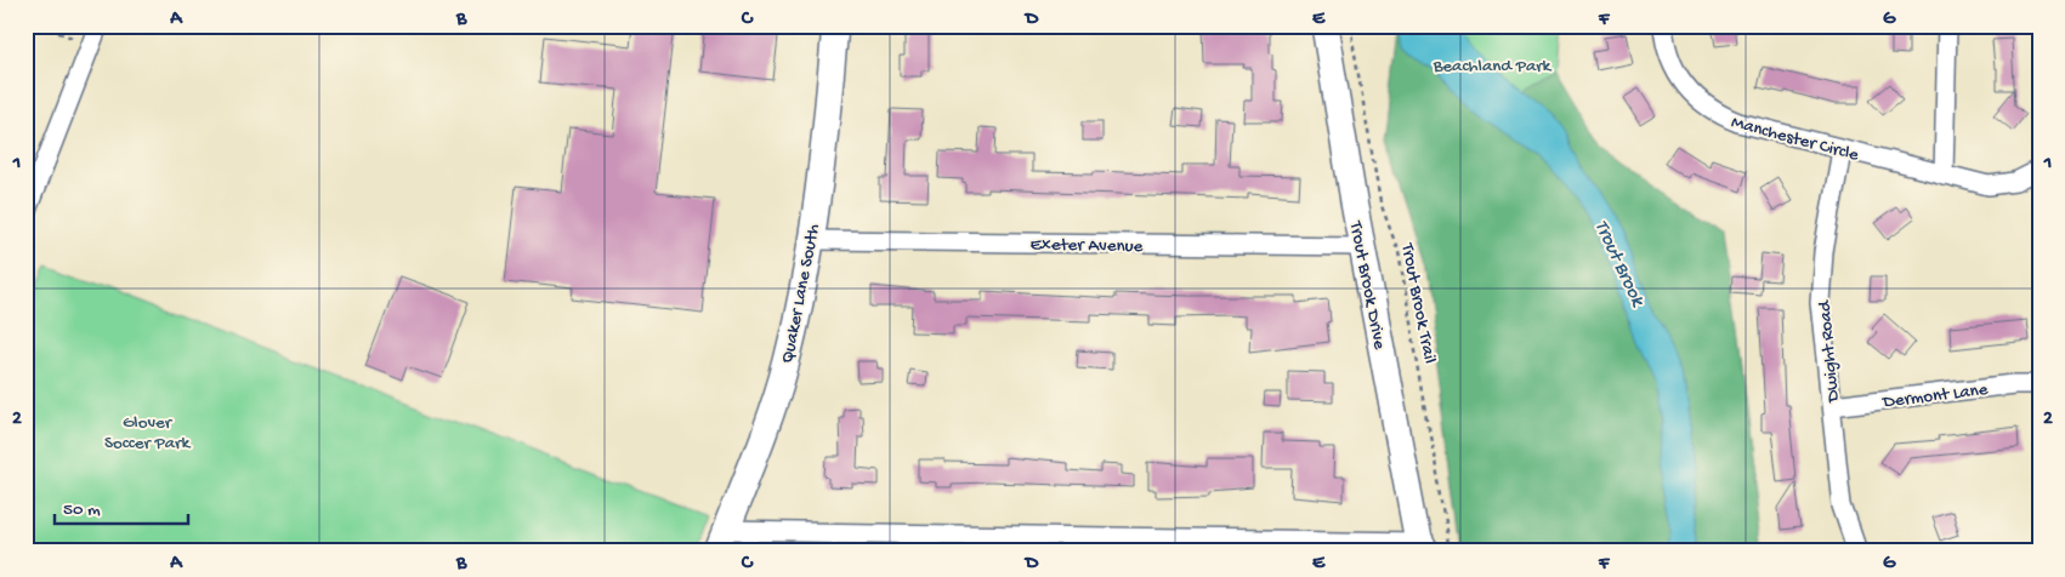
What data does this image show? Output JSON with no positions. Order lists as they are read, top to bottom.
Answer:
{
  "streets": {
    "main road": ["Trout Brook Drive", "Quaker Lane South"],
    "street": [
      "Manchester Circle",
      "Exeter Avenue",
      "Dwight Road",
      "Dermont Lane"
    ],
    "path": ["Trout Brook Trail"]
  },
  "crossings": [
    ["Manchester Circle", "Dwight Road"],
    ["Exeter Avenue", "Trout Brook Drive"],
    ["Exeter Avenue", "Quaker Lane South"],
    ["Dwight Road", "Dermont Lane"]
  ],
  "water": ["Trout Brook"],
  "parks": ["Beachland Park", "Glover Soccer Park"],
  "scale_bar": "50 m",
  "grid": {
    "columns": [
      "A",
      "B",
      "C",
      "D",
      "E",
      "F",
      "G"
    ],
    "rows": ["1", "2"]
  }
}
